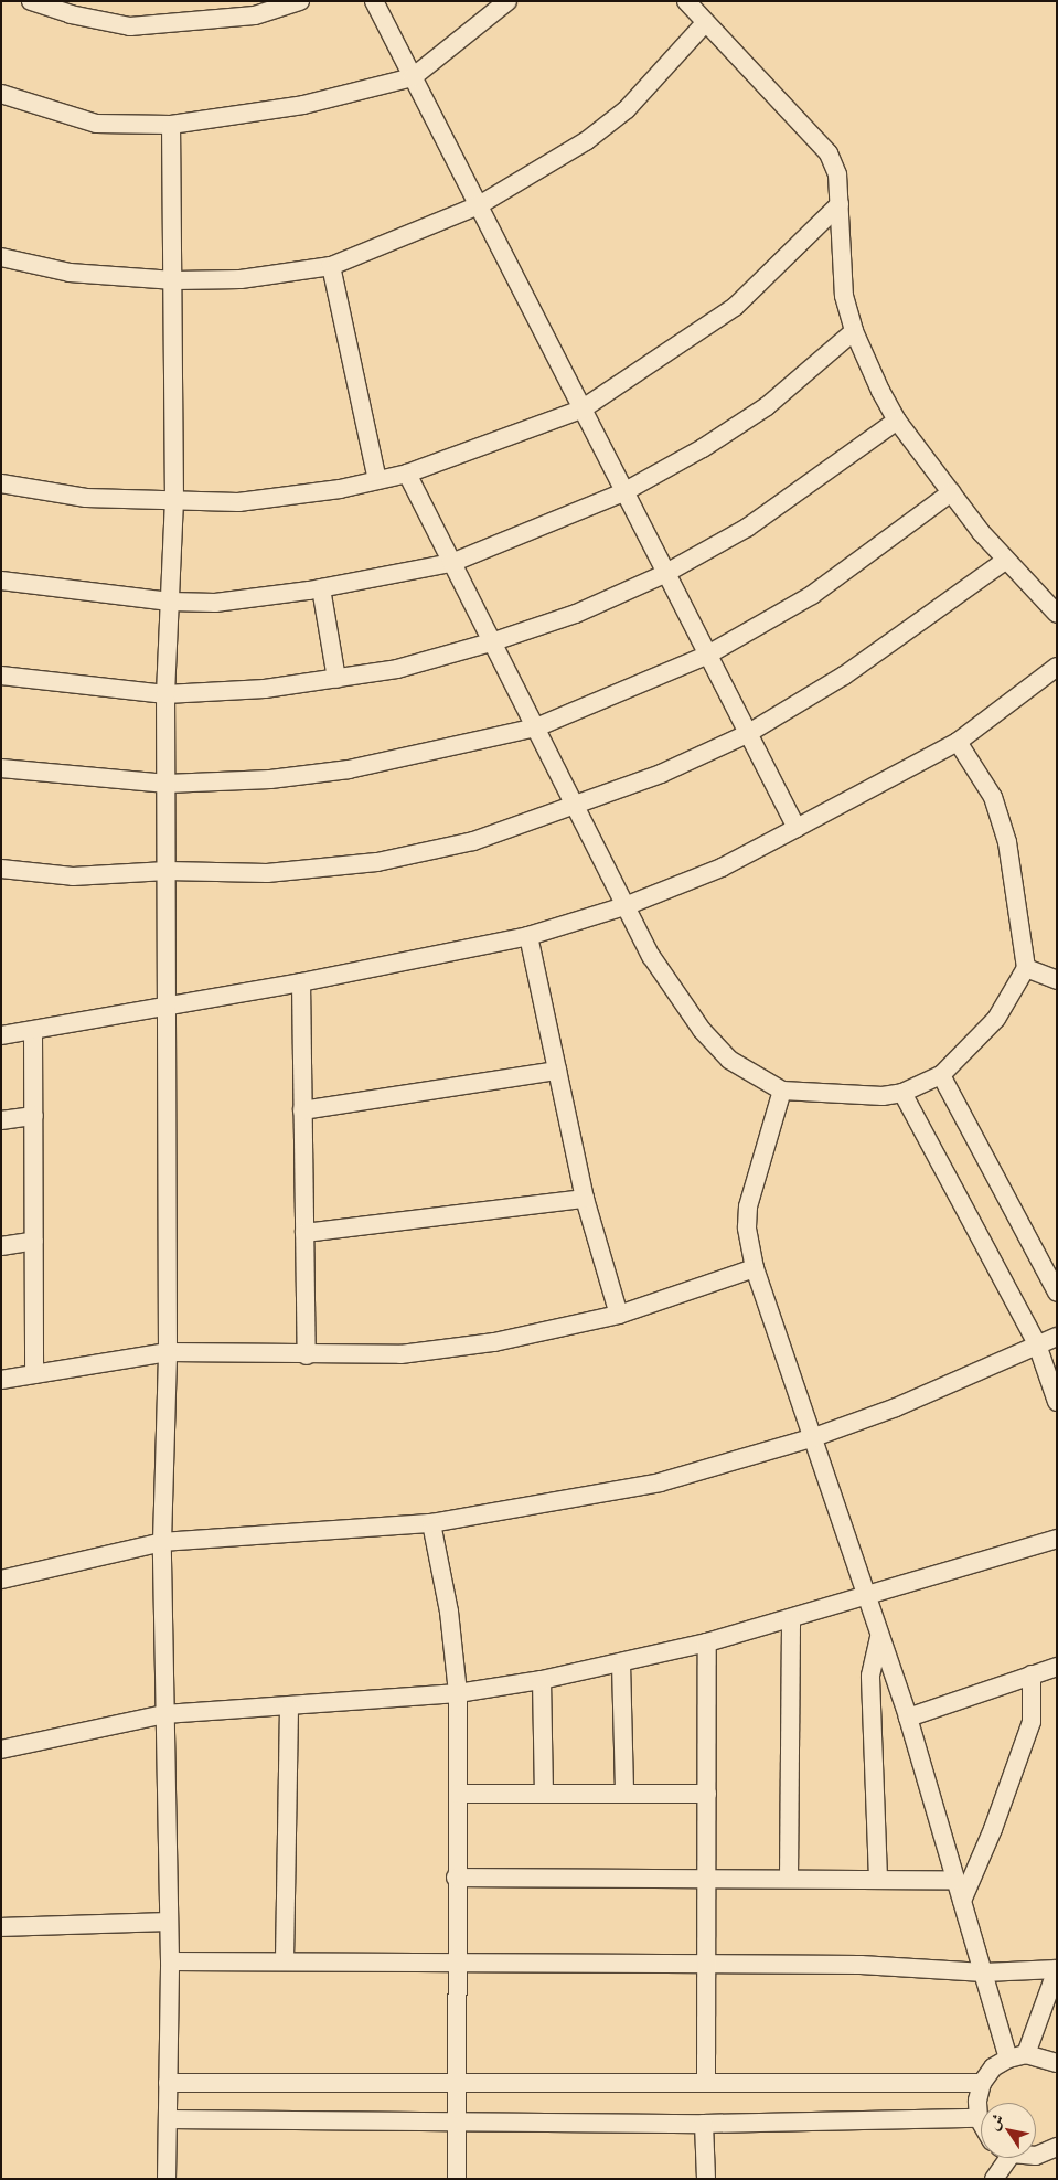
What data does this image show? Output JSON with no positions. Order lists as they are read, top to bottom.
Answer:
{
  "north": "top left"
}
